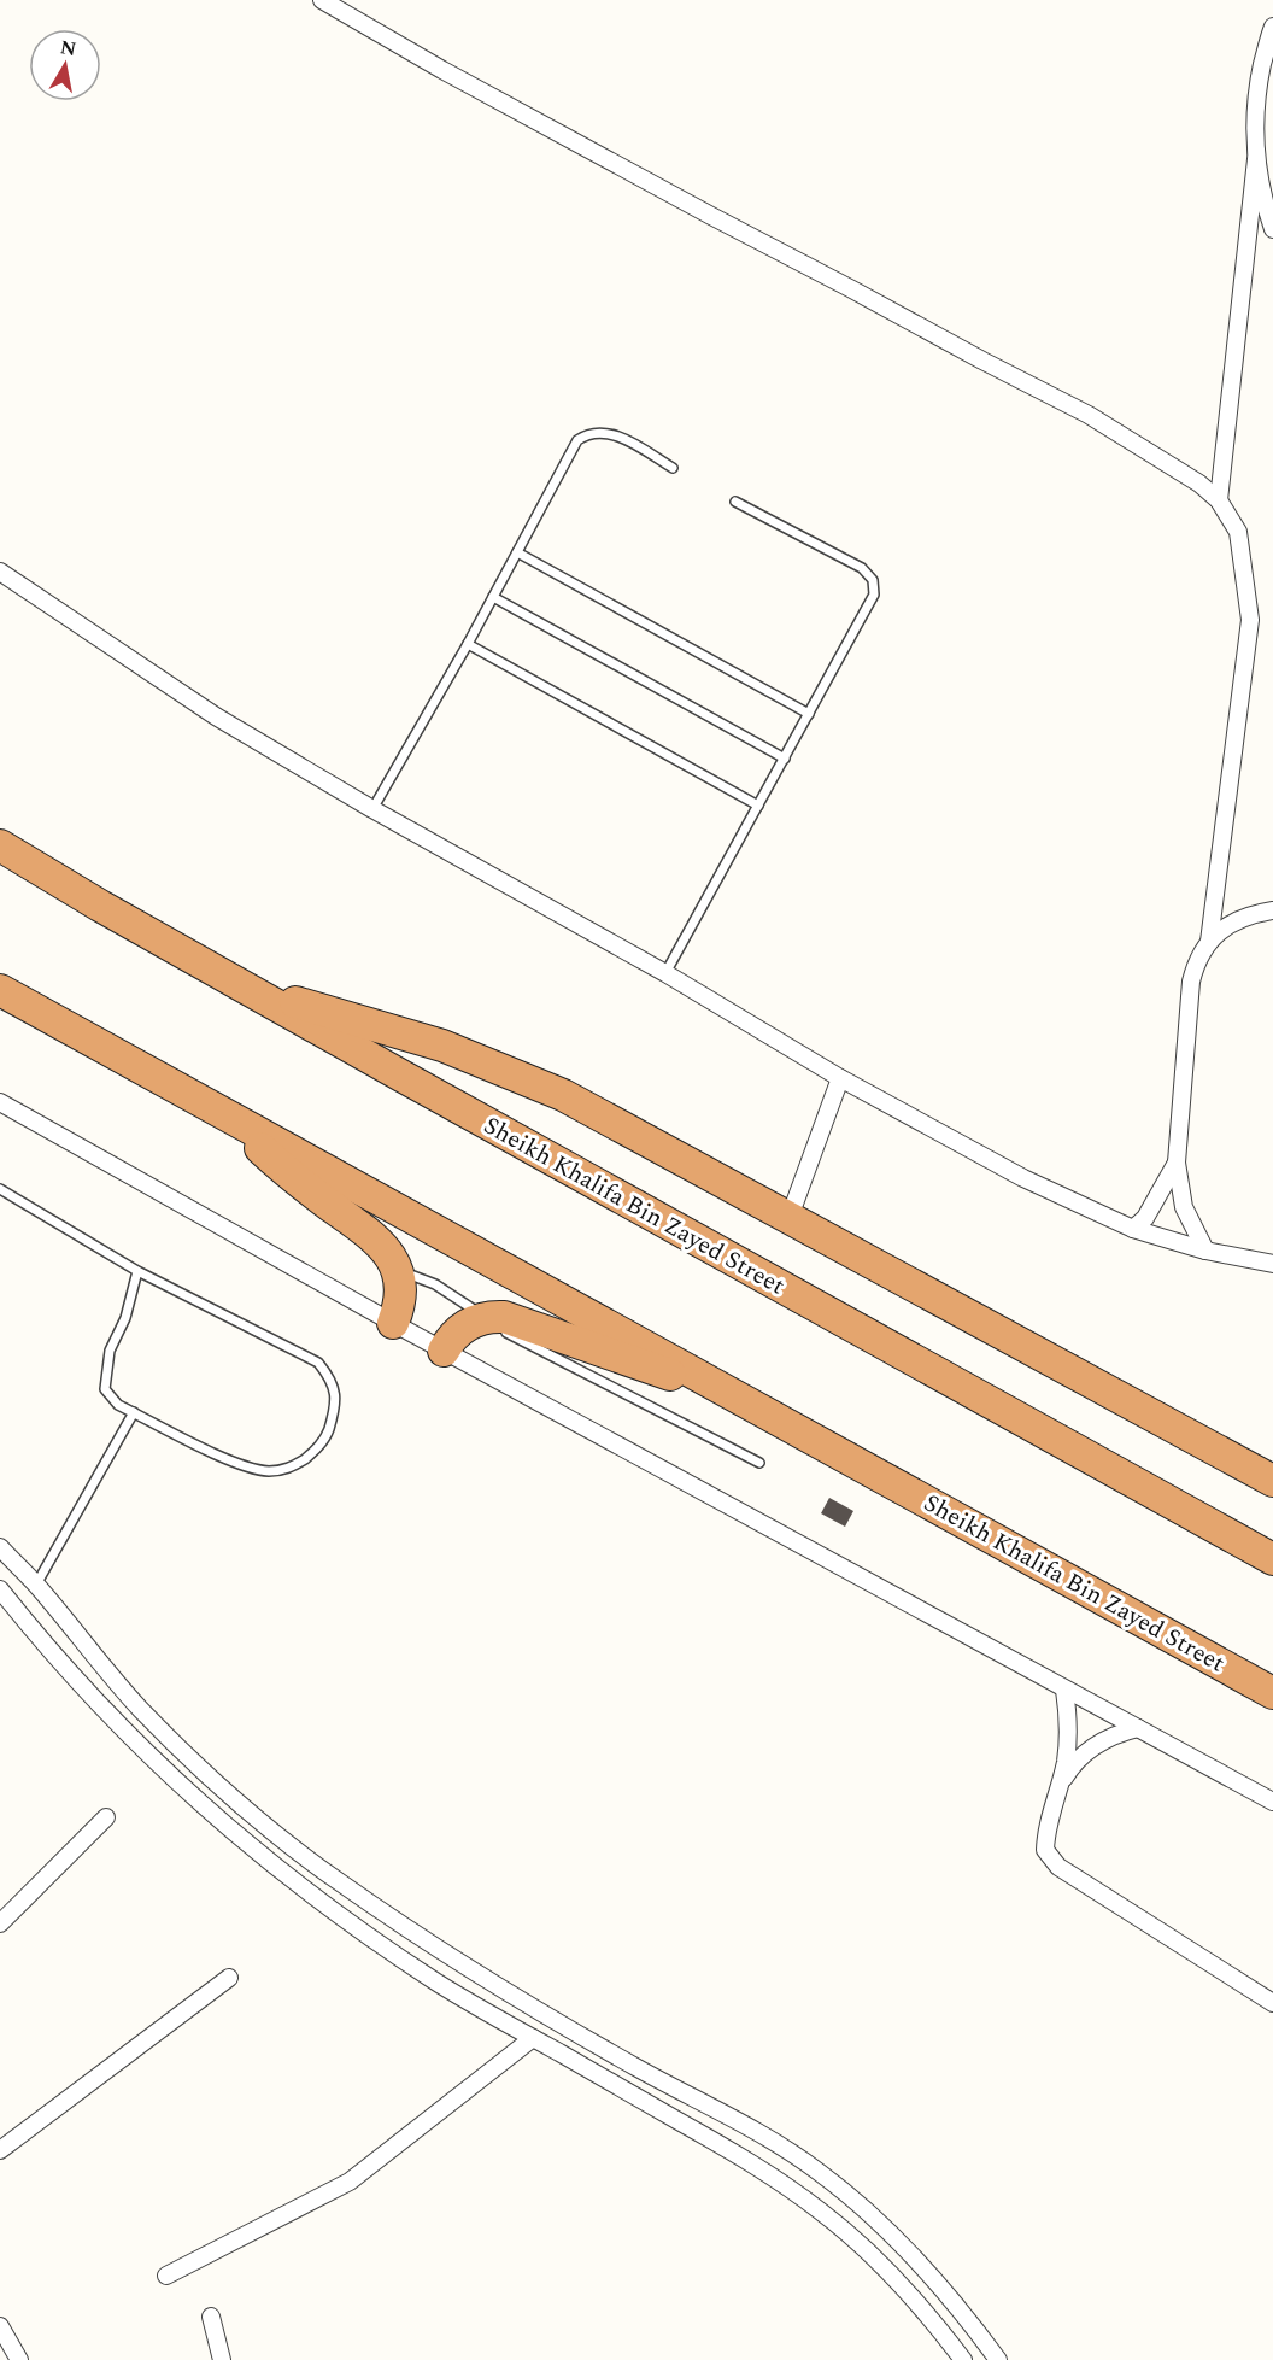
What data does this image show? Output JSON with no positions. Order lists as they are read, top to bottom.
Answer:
{
  "streets": {
    "highway": ["Sheikh Khalifa Bin Zayed Street"]
  },
  "north": "top"
}
